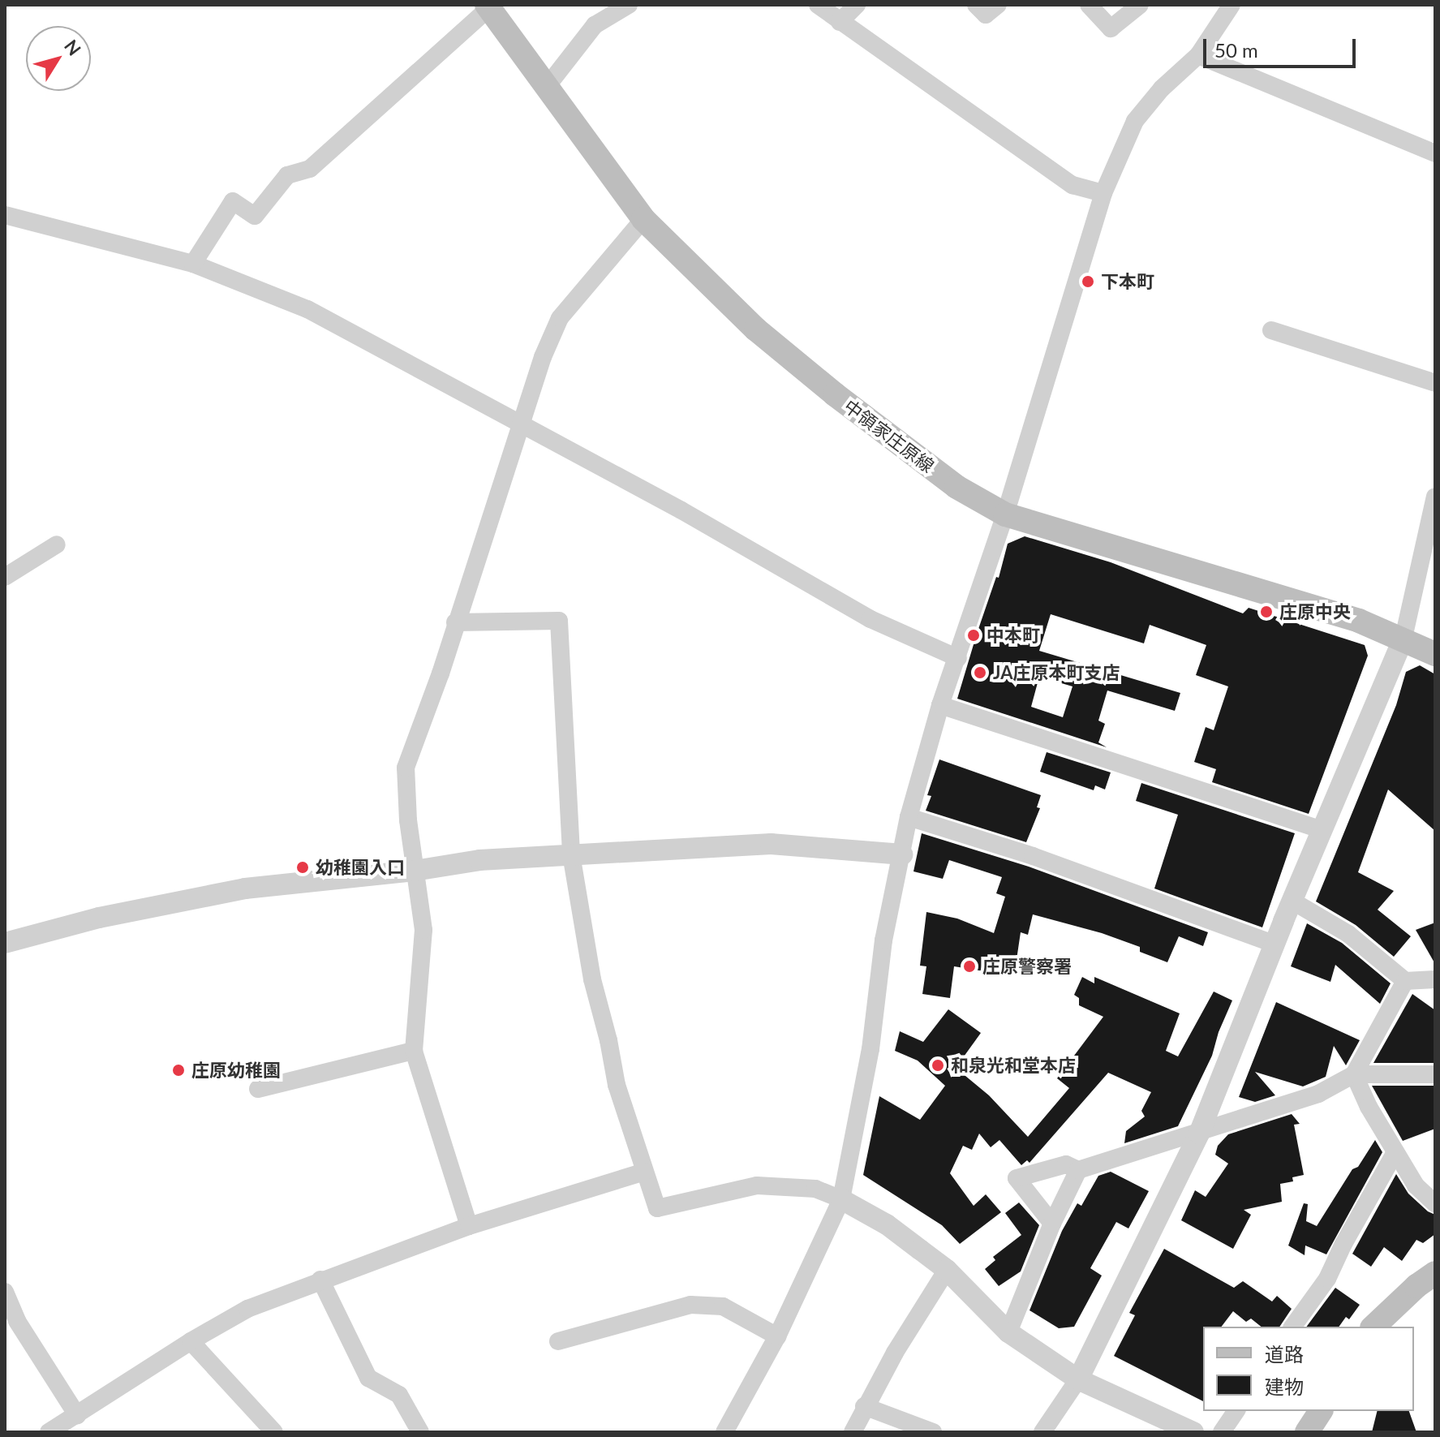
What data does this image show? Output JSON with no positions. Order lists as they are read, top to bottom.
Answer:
{
  "streets": {
    "main road": ["中領家庄原線"]
  },
  "places": [
    "下本町",
    "庄原中央",
    "中本町",
    "JA庄原本町支店",
    "幼稚園入口",
    "庄原警察署",
    "和泉光和堂本店",
    "庄原幼稚園"
  ],
  "legend": ["道路", "建物"],
  "scale_bar": "50 m",
  "north": "top right"
}
